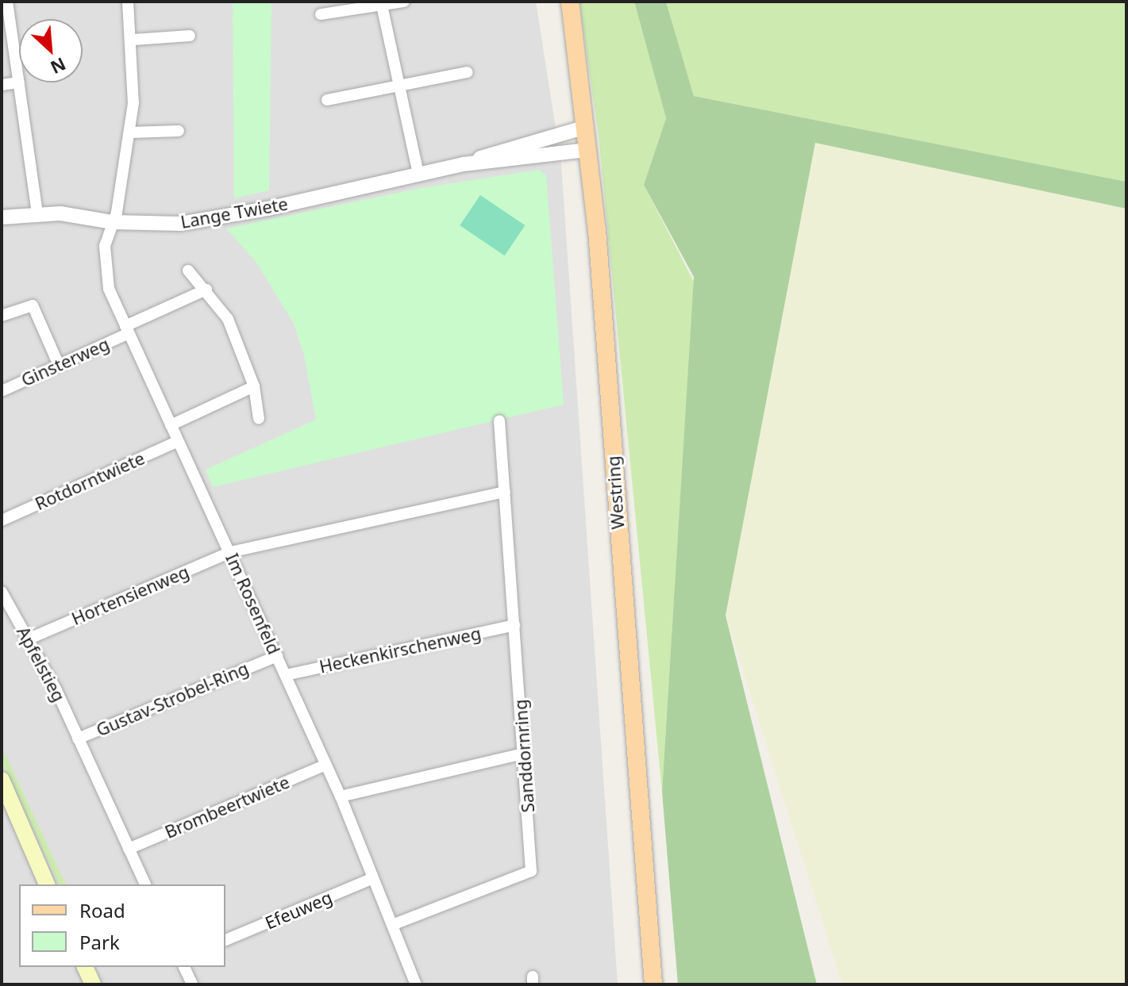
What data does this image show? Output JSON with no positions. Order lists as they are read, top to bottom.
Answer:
{
  "streets": {
    "main road": ["Westring"],
    "street": [
      "Lange Twiete",
      "Ginsterweg",
      "Rotdorntwiete",
      "Hortensienweg",
      "Im Rosenfeld",
      "Heckenkirschenweg",
      "Apfelstieg",
      "Gustav-Strobel-Ring",
      "Sanddornring",
      "Brombeertwiete",
      "Efeuweg"
    ]
  },
  "crossings": [
    ["Lange Twiete", "Westring"],
    ["Lange Twiete", "Im Rosenfeld"],
    ["Ginsterweg", "Im Rosenfeld"],
    ["Rotdorntwiete", "Im Rosenfeld"],
    ["Hortensienweg", "Im Rosenfeld"],
    ["Hortensienweg", "Apfelstieg"],
    ["Im Rosenfeld", "Heckenkirschenweg"],
    ["Im Rosenfeld", "Gustav-Strobel-Ring"],
    ["Im Rosenfeld", "Sanddornring"],
    ["Im Rosenfeld", "Brombeertwiete"],
    ["Im Rosenfeld", "Efeuweg"],
    ["Heckenkirschenweg", "Sanddornring"],
    ["Apfelstieg", "Gustav-Strobel-Ring"],
    ["Gustav-Strobel-Ring", "Brombeertwiete"]
  ],
  "legend": ["Road", "Park"],
  "north": "bottom right"
}
